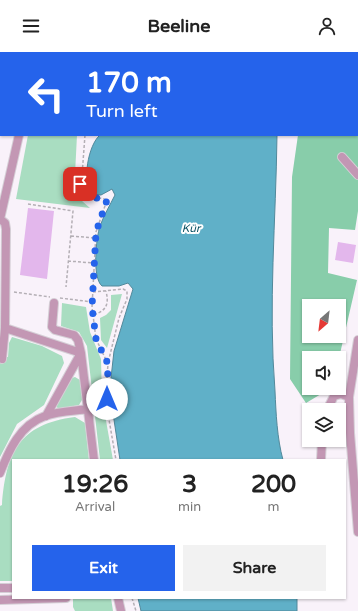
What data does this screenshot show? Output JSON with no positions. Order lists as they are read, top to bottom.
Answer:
{
  "water": ["Kür"],
  "north": "bottom left",
  "page": {
    "header": "Beeline",
    "turn": ["170 m", "Turn left"],
    "eta": [
      "19:26",
      "Arrival",
      "3",
      "min",
      "200",
      "m"
    ],
    "buttons": ["Exit", "Share"]
  }
}
